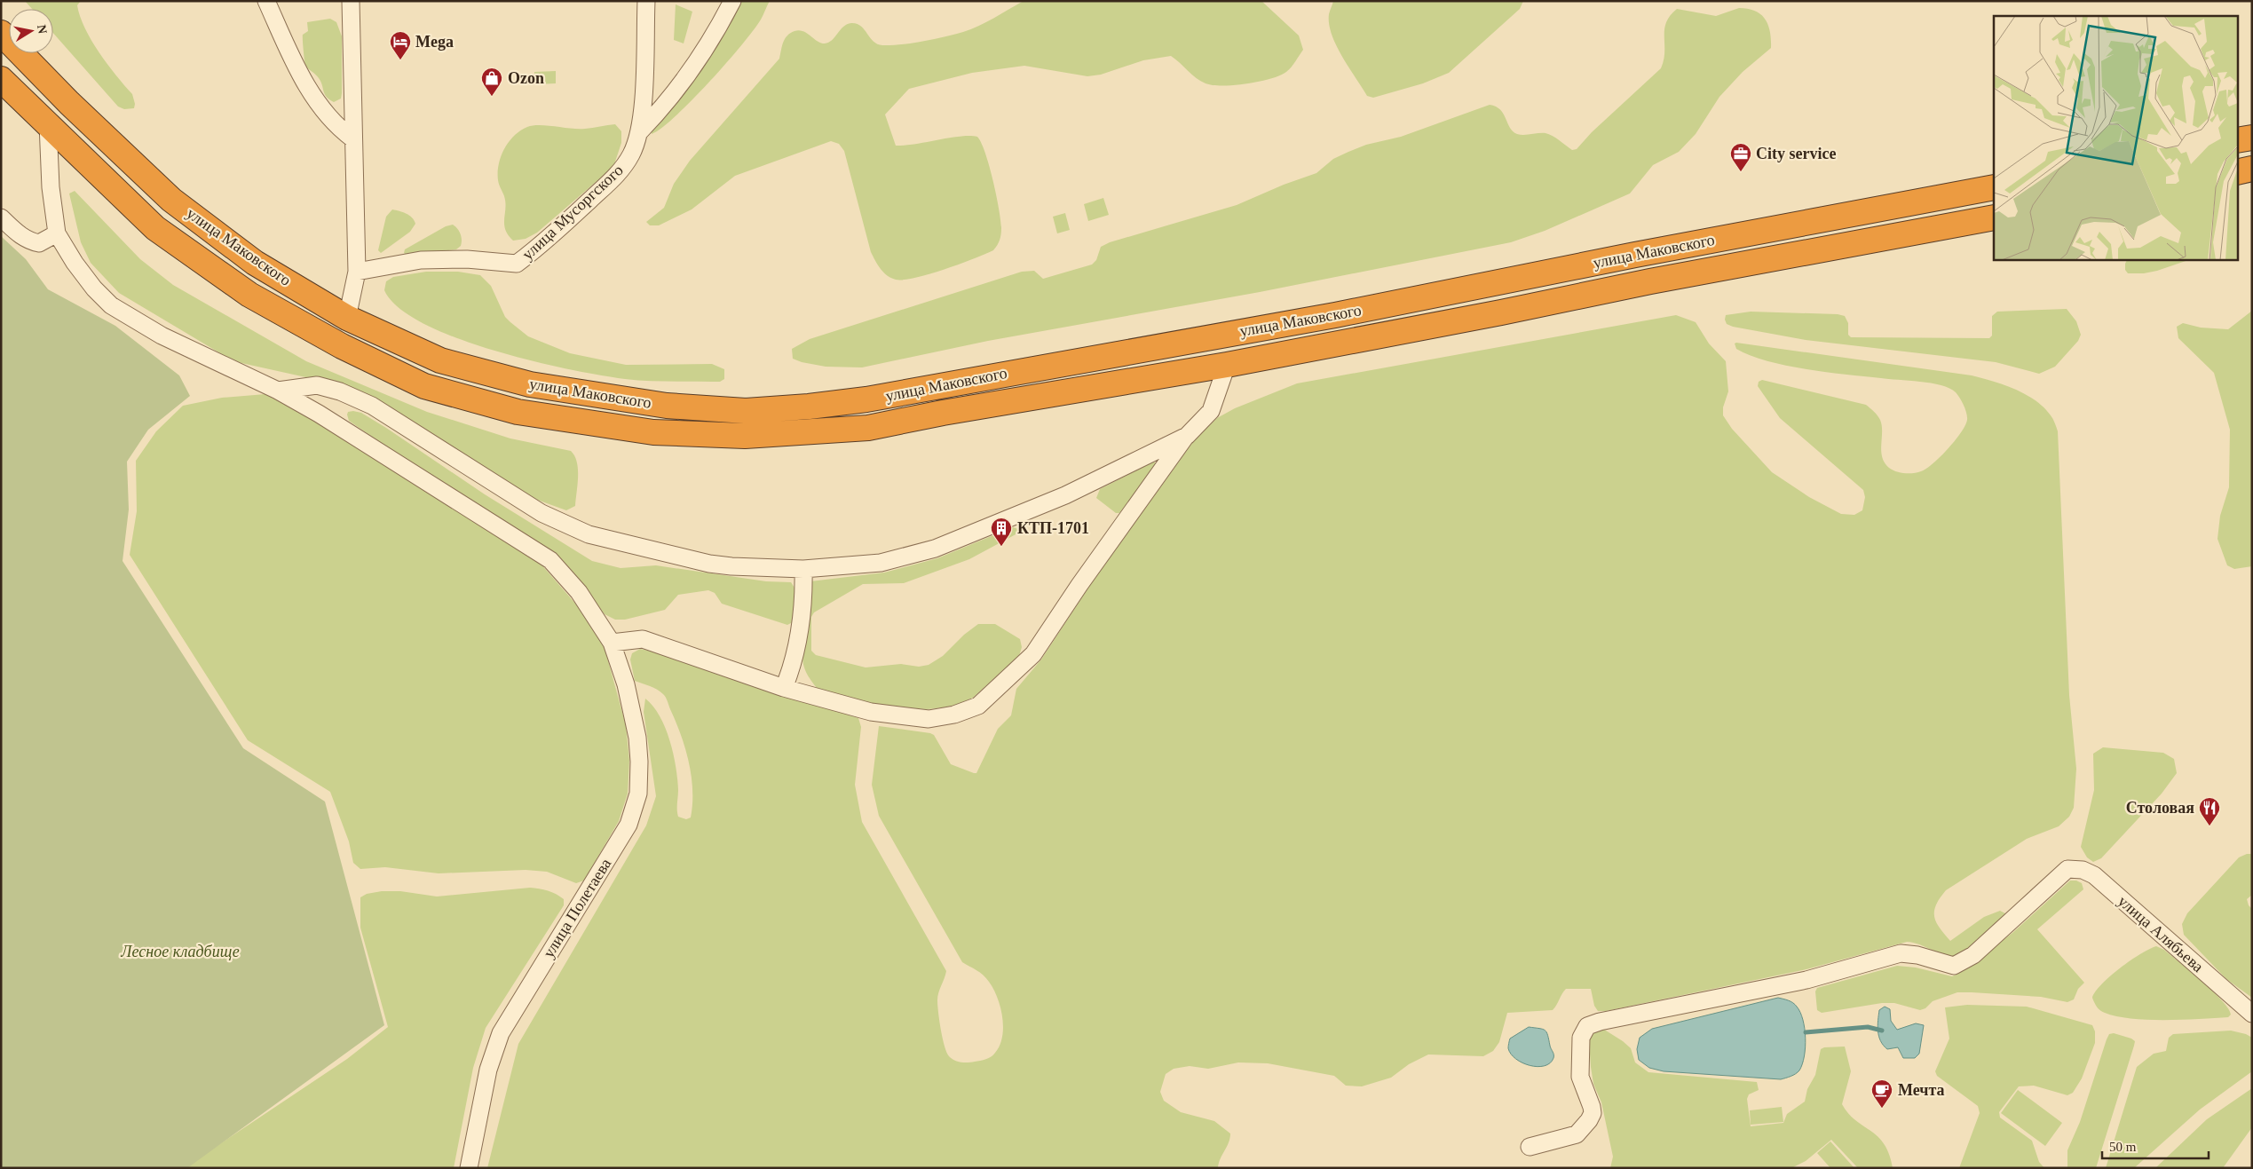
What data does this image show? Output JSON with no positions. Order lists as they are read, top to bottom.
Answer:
{
  "streets": {
    "highway": ["улица Маковского"],
    "street": ["улица Мусоргского", "улица Полетаева", "улица Алябьева"]
  },
  "parks": ["Лесное кладбище"],
  "places": {
    "hotel": ["Mega"],
    "shop": ["Ozon"],
    "office": ["City service"],
    "building": ["КТП-1701"],
    "restaurant": ["Столовая"],
    "cafe": ["Мечта"]
  },
  "scale_bar": "50 m",
  "north": "right"
}
